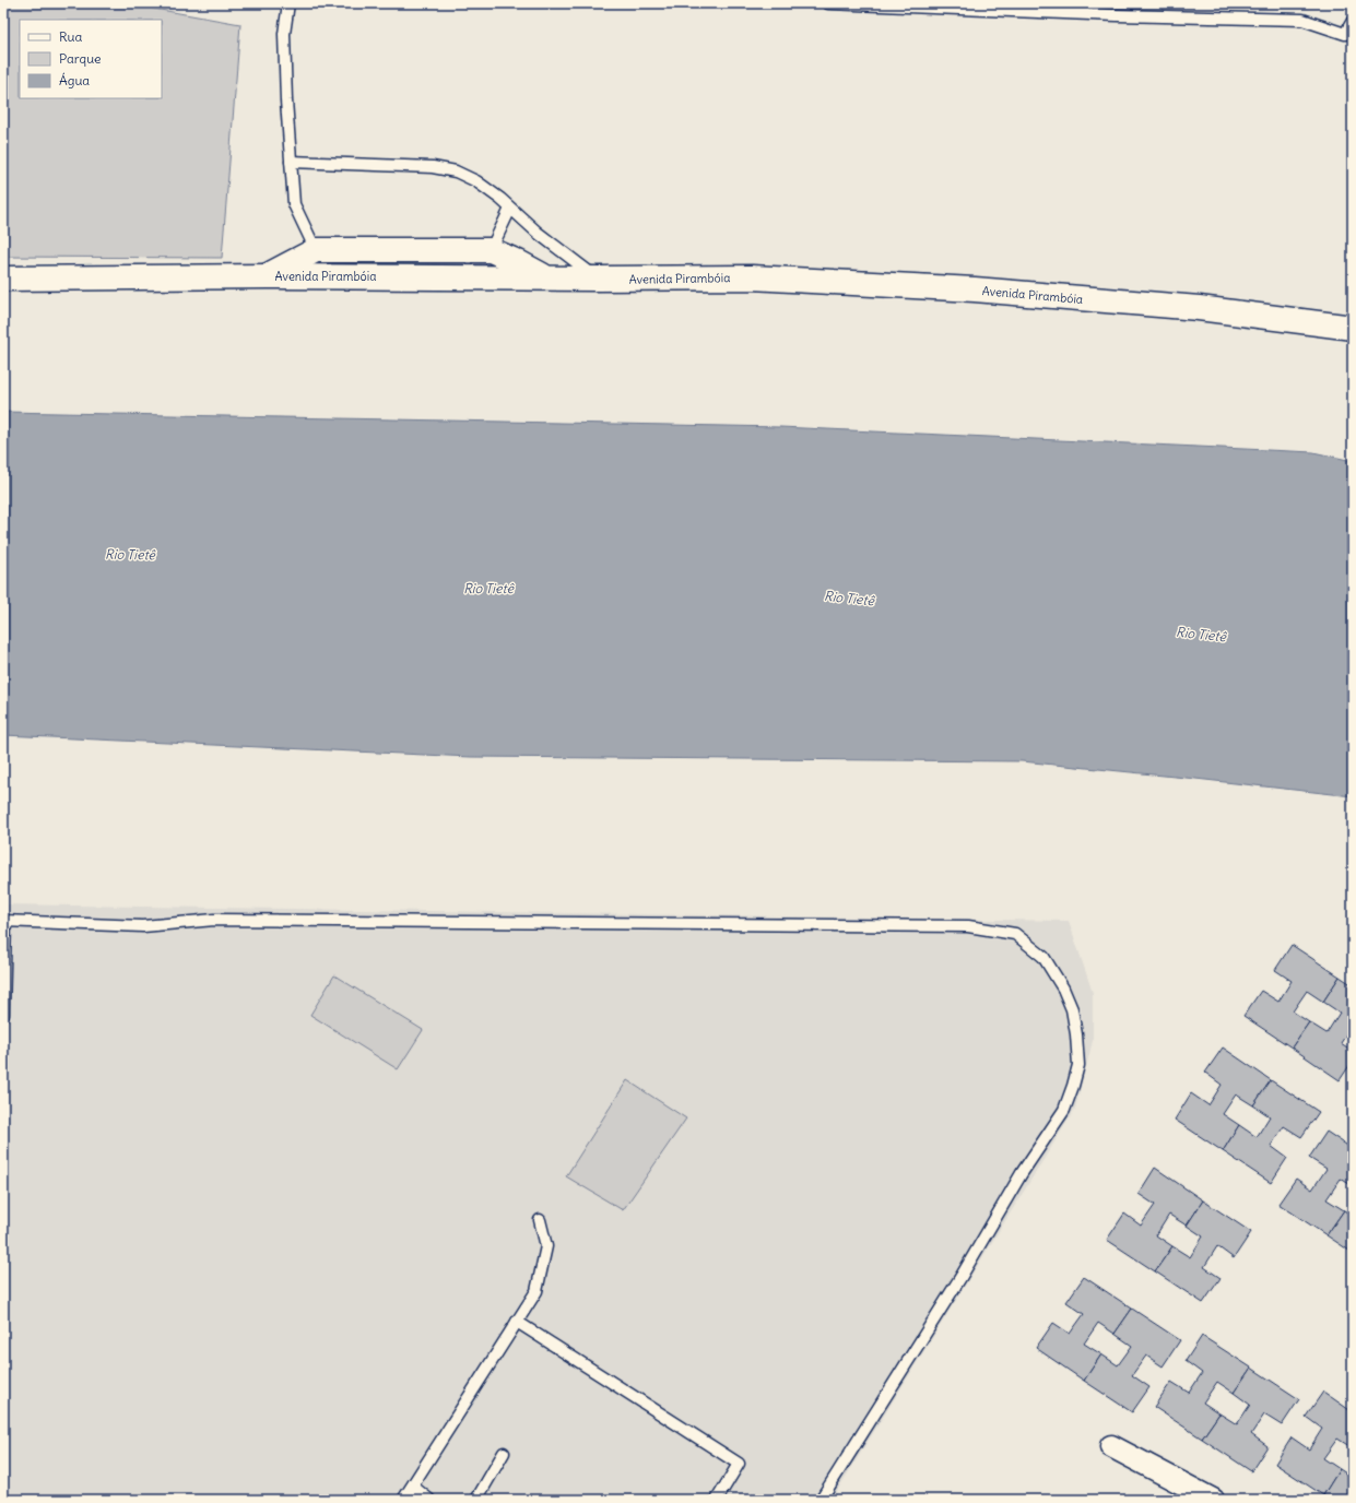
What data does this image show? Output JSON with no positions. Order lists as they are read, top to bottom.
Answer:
{
  "streets": {
    "main road": ["Avenida Pirambóia"]
  },
  "water": ["Rio Tietê"],
  "legend": ["Rua", "Parque", "Água"]
}
